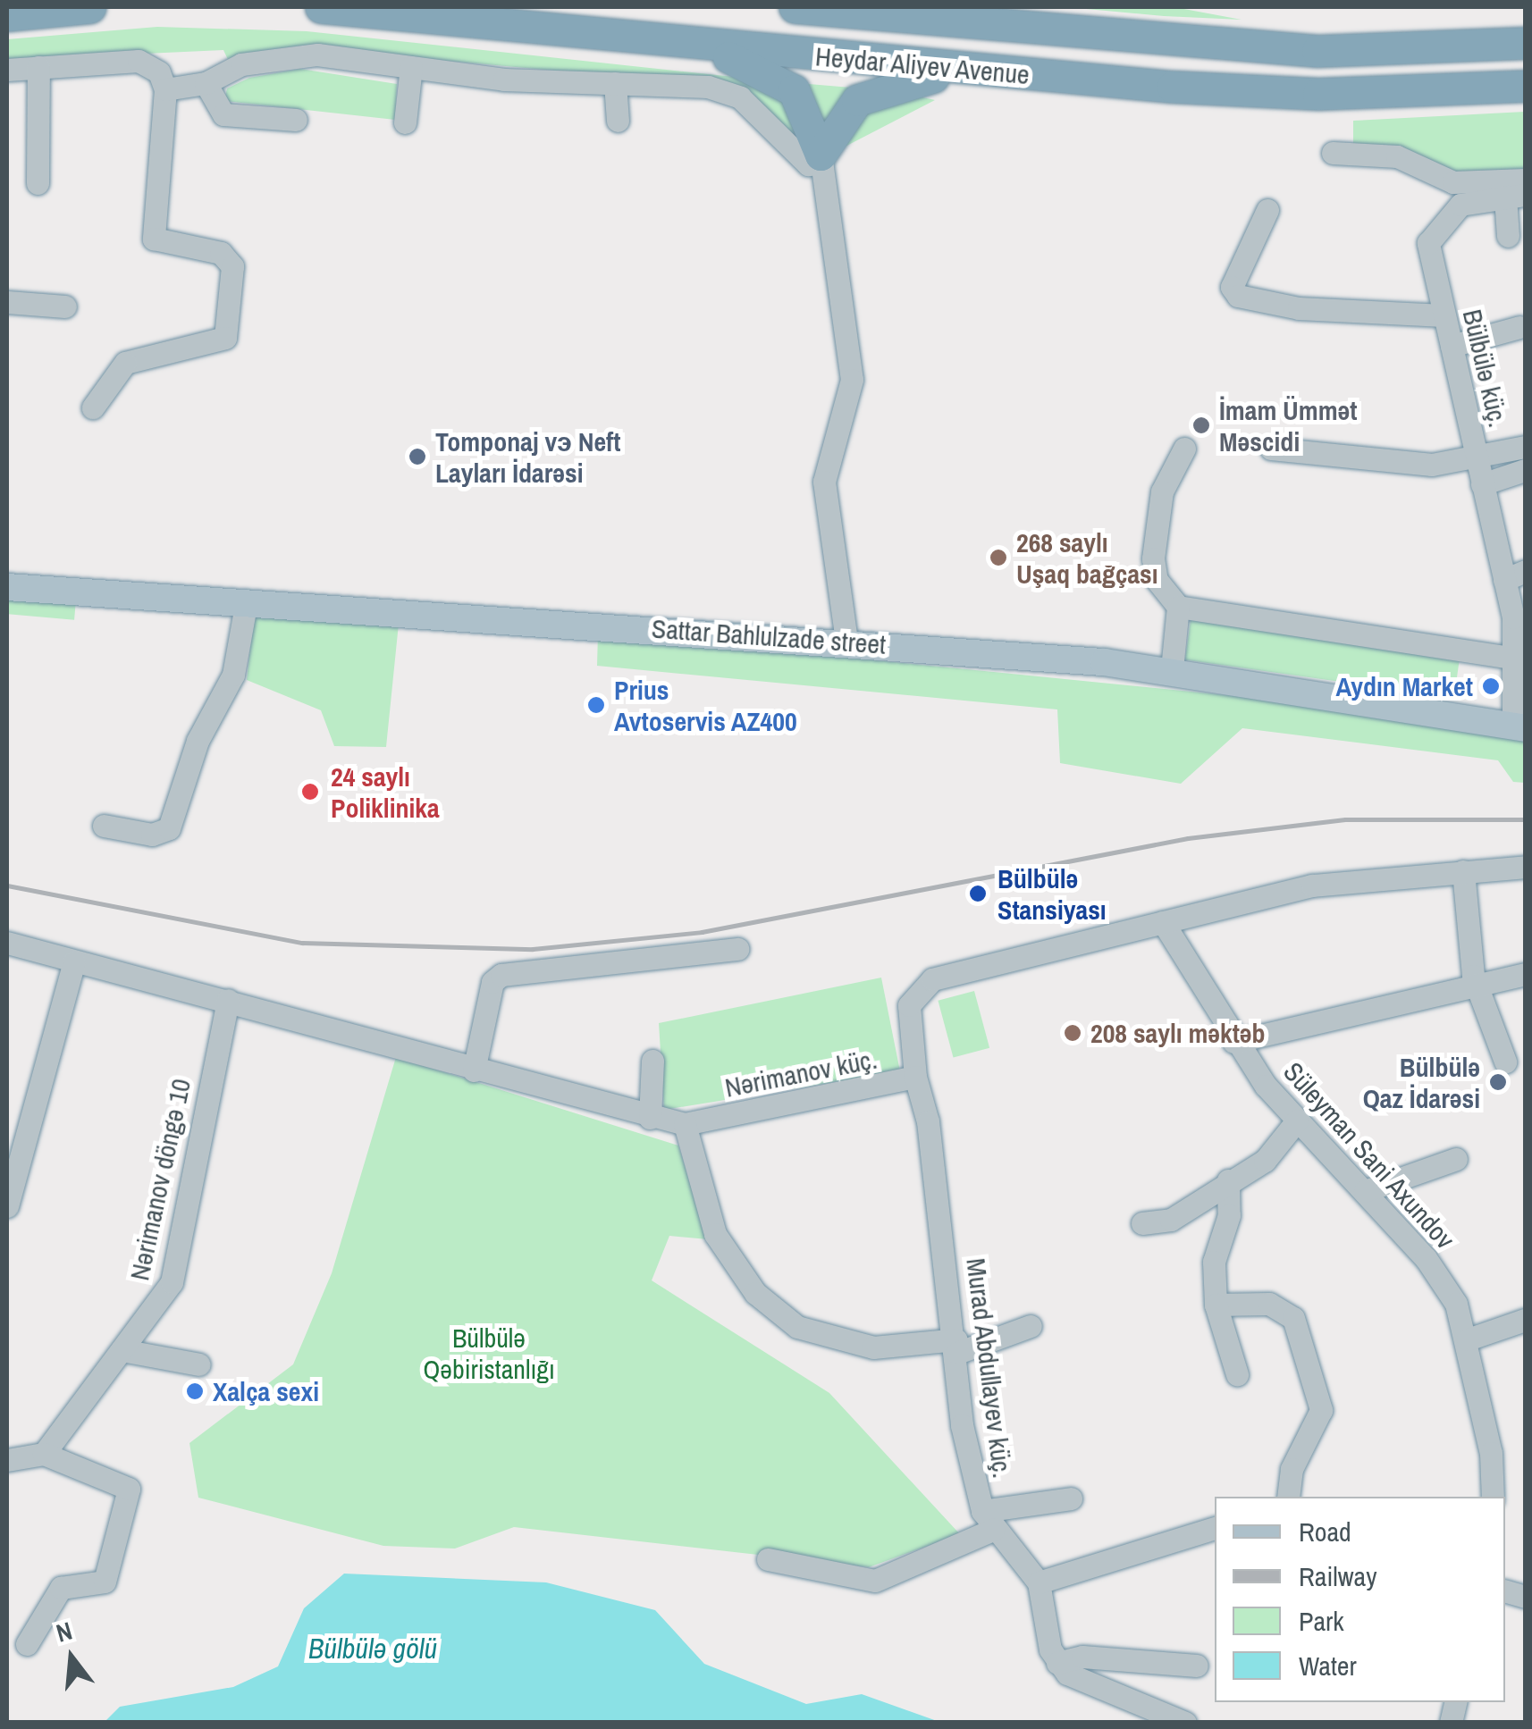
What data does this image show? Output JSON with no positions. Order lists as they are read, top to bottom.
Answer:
{
  "streets": {
    "highway": ["Heydar Aliyev Avenue"],
    "main road": ["Sattar Bahlulzade street"],
    "street": [
      "Bülbülə küç.",
      "Nərimanov küç.",
      "Süleyman Sani Axundov",
      "Nərimanov döngə 10",
      "Murad Abdullayev küç."
    ]
  },
  "crossings": [
    ["Bülbülə küç.", "Sattar Bahlulzade street"],
    ["Nərimanov küç.", "Süleyman Sani Axundov"],
    ["Nərimanov küç.", "Nərimanov döngə 10"],
    ["Nərimanov küç.", "Murad Abdullayev küç."]
  ],
  "water": ["Bülbülə gölü"],
  "parks": ["Bülbülə Qəbiristanlığı"],
  "places": [
    "İmam Ümmət Məscidi",
    "Tomponaj vэ Neft Layları İdarəsi",
    "268 saylı Uşaq bağçası",
    "Aydın Market",
    "Prius Avtoservis AZ400",
    "24 saylı Poliklinika",
    "Bülbülə Stansiyası",
    "208 saylı məktəb",
    "Bülbülə Qaz İdarəsi",
    "Xalça sexi"
  ],
  "legend": [
    "Road",
    "Railway",
    "Park",
    "Water"
  ],
  "north": "top"
}
